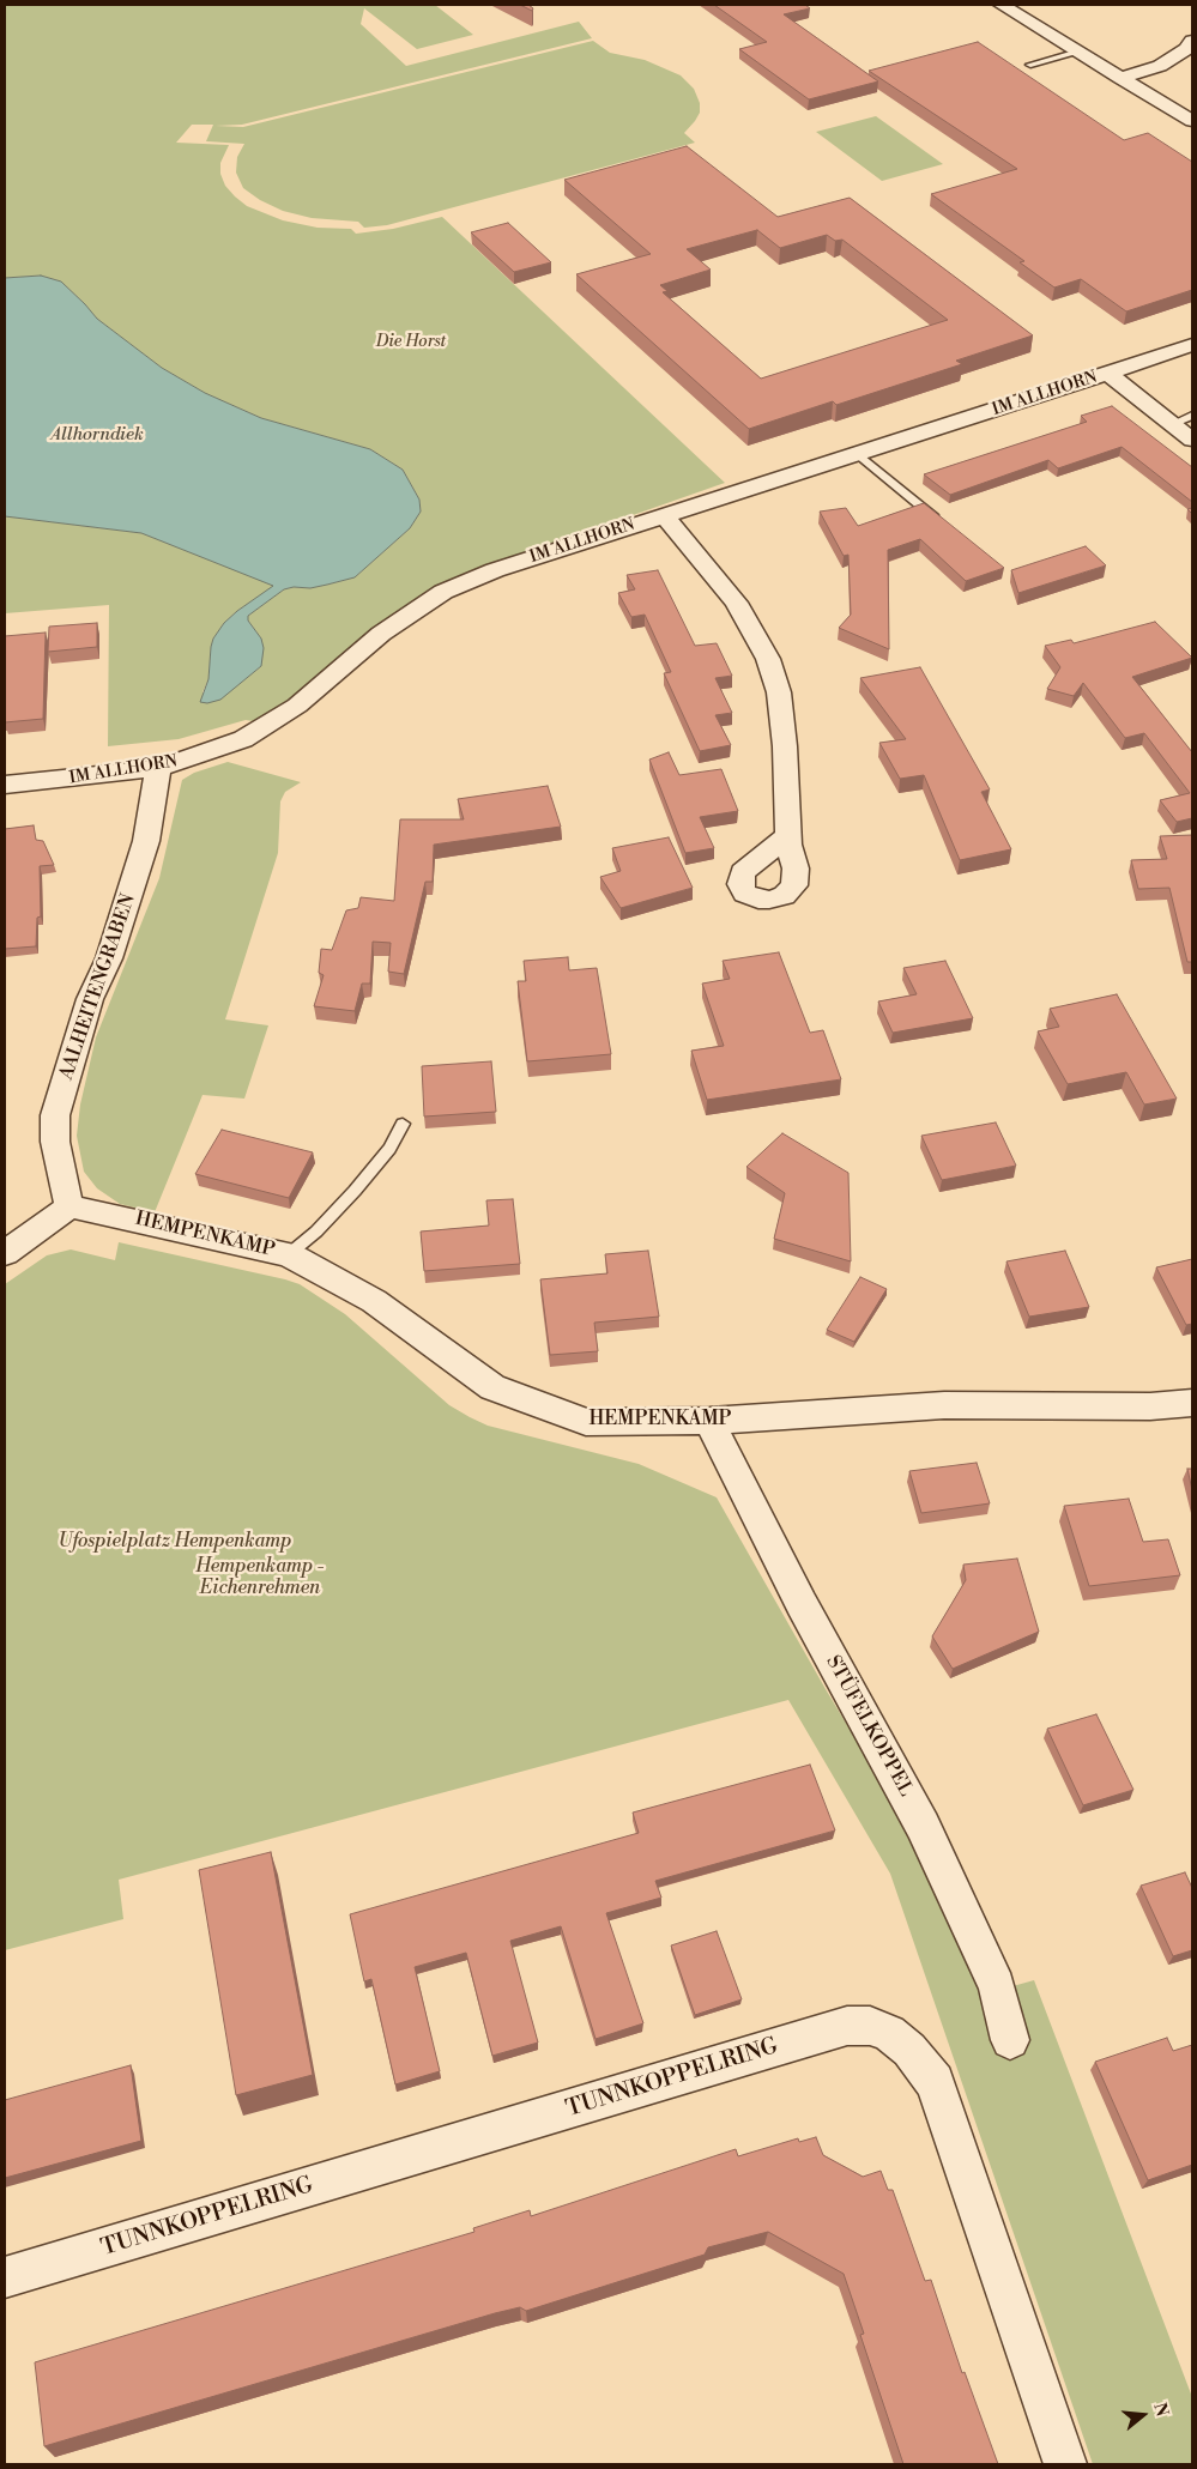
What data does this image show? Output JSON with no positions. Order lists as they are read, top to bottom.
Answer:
{
  "streets": {
    "street": [
      "IM ALLHORN",
      "AALHEITENGRABEN",
      "HEMPENKAMP",
      "STÜFELKOPPEL",
      "TUNNKOPPELRING"
    ]
  },
  "crossings": [
    ["IM ALLHORN", "AALHEITENGRABEN"],
    ["AALHEITENGRABEN", "HEMPENKAMP"],
    ["HEMPENKAMP", "STÜFELKOPPEL"]
  ],
  "water": ["Allhorndiek"],
  "parks": ["Die Horst", "Ufospielplatz Hempenkamp", "Hempenkamp - Eichenrehmen"],
  "north": "right"
}
